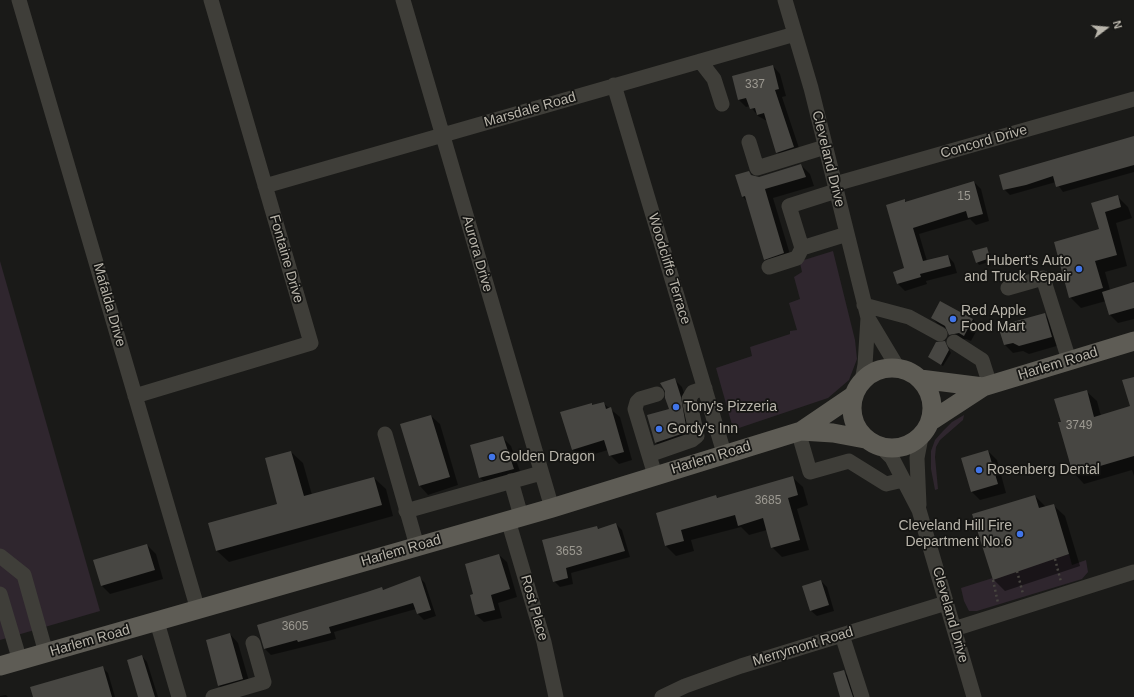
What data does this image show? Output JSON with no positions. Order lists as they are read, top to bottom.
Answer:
{
  "streets": {
    "main road": ["Harlem Road"],
    "street": [
      "Marsdale Road",
      "Concord Drive",
      "Cleveland Drive",
      "Aurora Drive",
      "Fontaine Drive",
      "Woodcliffe Terrace",
      "Mafalda Drive",
      "Rost Place",
      "Merrymont Road"
    ]
  },
  "crossings": [
    ["Marsdale Road", "Cleveland Drive"],
    ["Marsdale Road", "Aurora Drive"],
    ["Marsdale Road", "Fontaine Drive"],
    ["Marsdale Road", "Woodcliffe Terrace"],
    ["Concord Drive", "Cleveland Drive"],
    ["Cleveland Drive", "Harlem Road"],
    ["Cleveland Drive", "Merrymont Road"],
    ["Aurora Drive", "Harlem Road"],
    ["Fontaine Drive", "Mafalda Drive"],
    ["Woodcliffe Terrace", "Harlem Road"],
    ["Mafalda Drive", "Harlem Road"],
    ["Harlem Road", "Rost Place"]
  ],
  "places": [
    "Hubert's Auto and Truck Repair",
    "Red Apple Food Mart",
    "Tony's Pizzeria",
    "Gordy's Inn",
    "Golden Dragon",
    "Rosenberg Dental",
    "Cleveland Hill Fire Department No.6"
  ],
  "house_numbers": [
    "337",
    "15",
    "3749",
    "3685",
    "3653",
    "3605"
  ],
  "north": "right"
}
